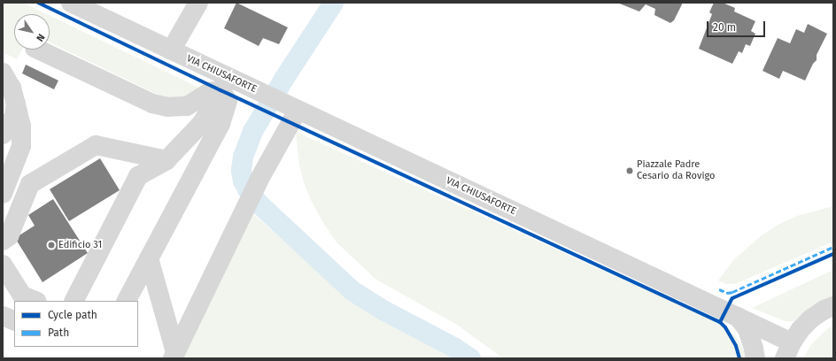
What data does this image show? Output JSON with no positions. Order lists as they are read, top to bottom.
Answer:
{
  "streets": {
    "street": ["VIA CHIUSAFORTE"]
  },
  "places": ["Piazzale Padre Cesario da Rovigo", "Edificio 31"],
  "legend": ["Cycle path", "Path"],
  "scale_bar": "20 m",
  "north": "bottom right"
}
